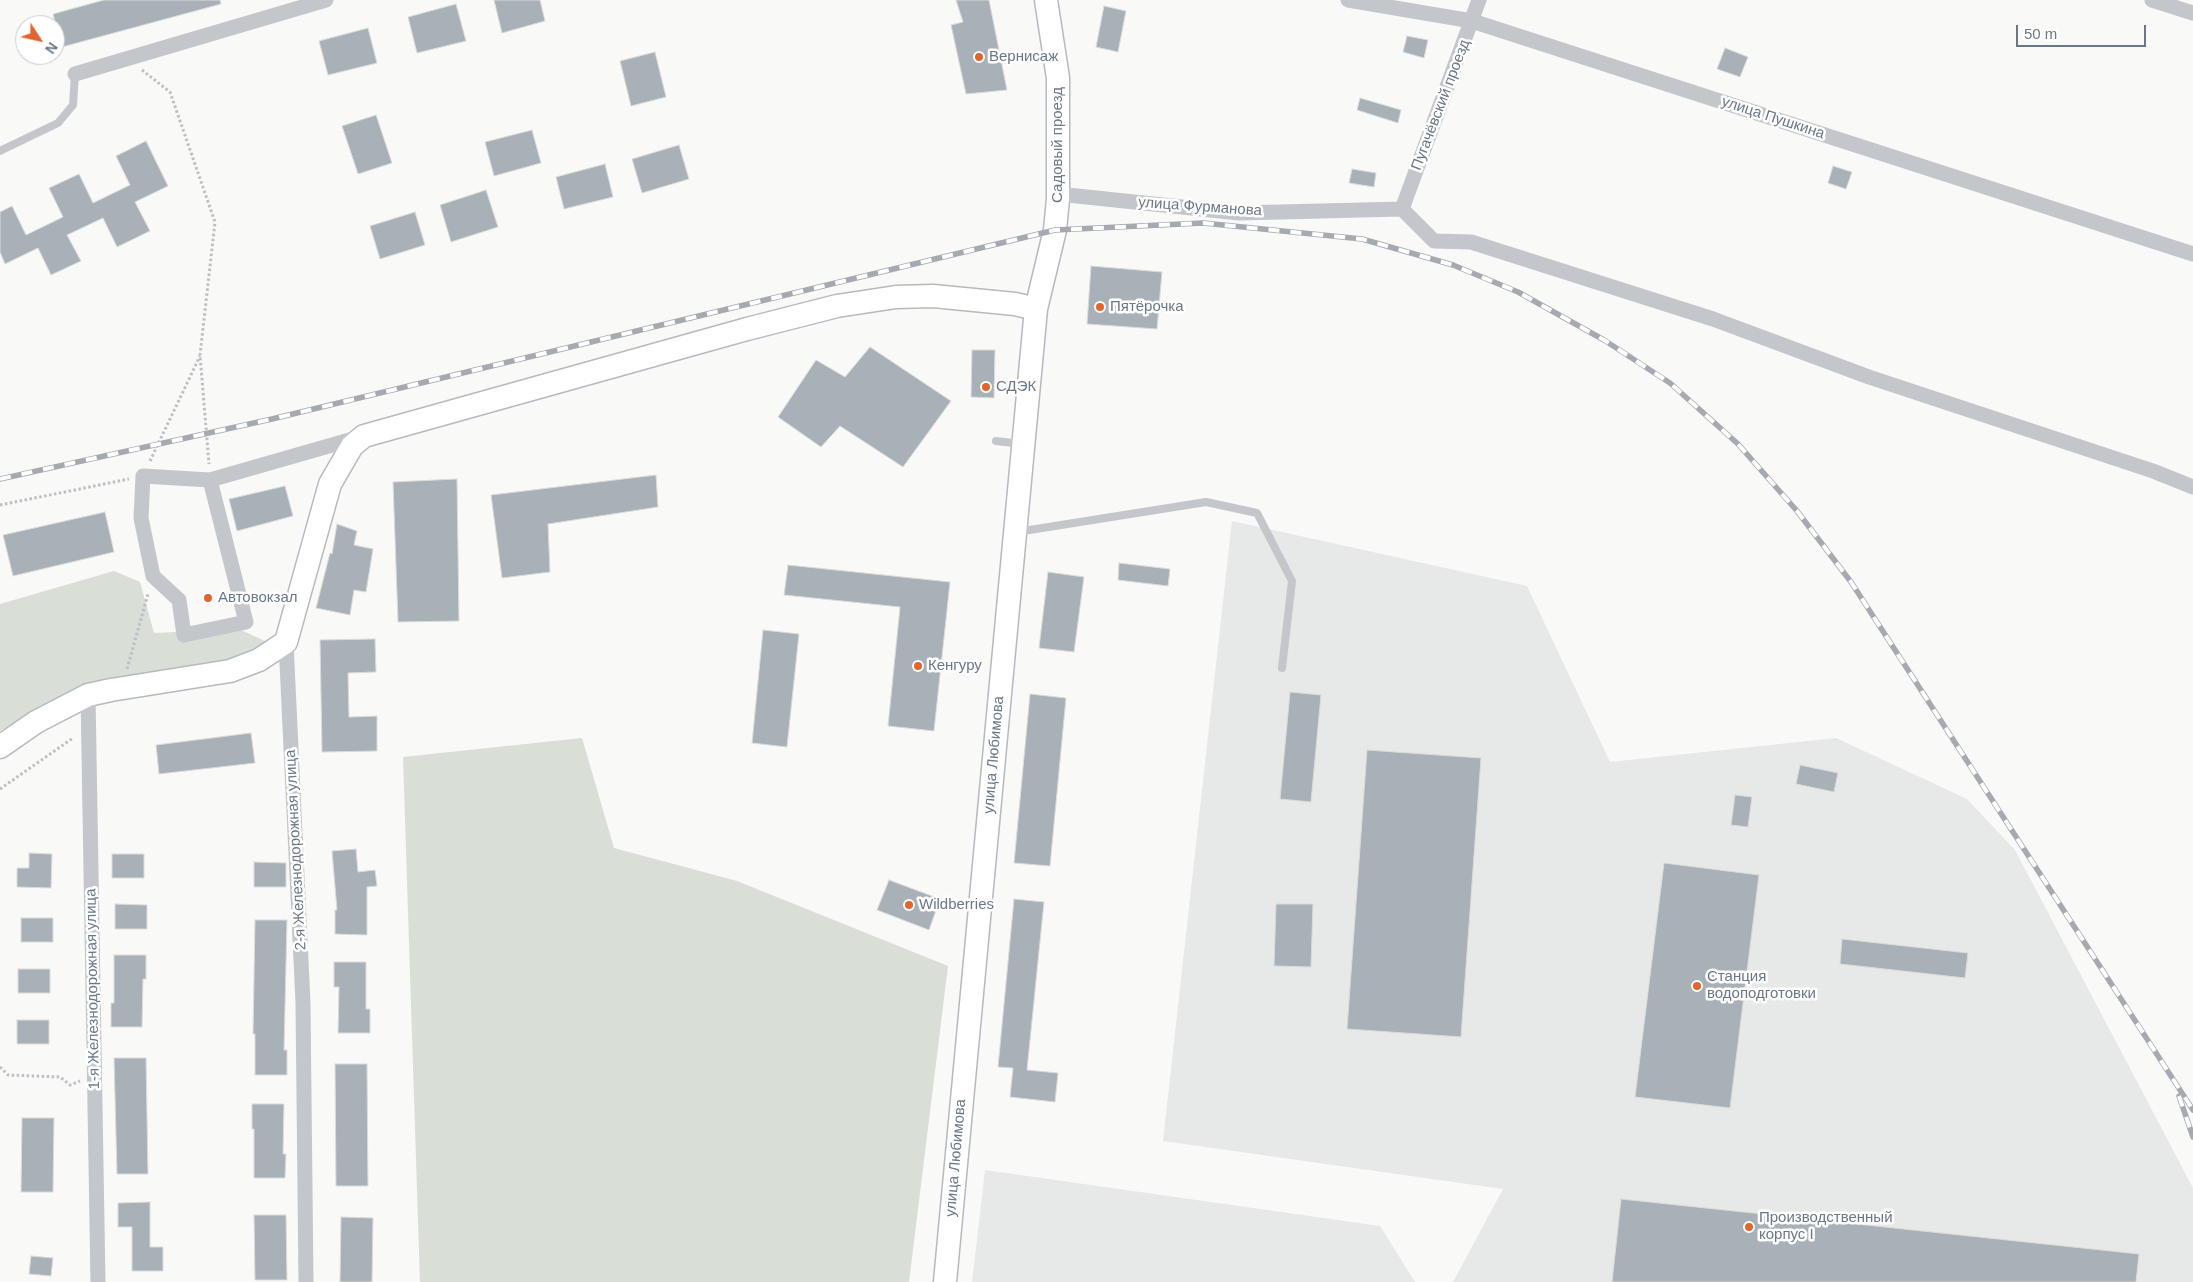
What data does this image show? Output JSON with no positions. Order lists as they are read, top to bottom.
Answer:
{
  "streets": {
    "main road": ["Садовый проезд", "улица Любимова", "2-я Железнодорожная улица"],
    "street": [
      "Пугачёвский проезд",
      "улица Пушкина",
      "улица Фурманова",
      "1-я Железнодорожная улица"
    ]
  },
  "crossings": [
    ["Пугачёвский проезд", "улица Пушкина"],
    ["Пугачёвский проезд", "улица Фурманова"],
    ["Садовый проезд", "улица Фурманова"],
    ["Садовый проезд", "улица Любимова"]
  ],
  "places": [
    "Вернисаж",
    "Пятёрочка",
    "СДЭК",
    "Автовокзал",
    "Кенгуру",
    "Wildberries",
    "Станция водоподготовки",
    "Производственный корпус I"
  ],
  "scale_bar": "50 m",
  "north": "bottom right"
}
